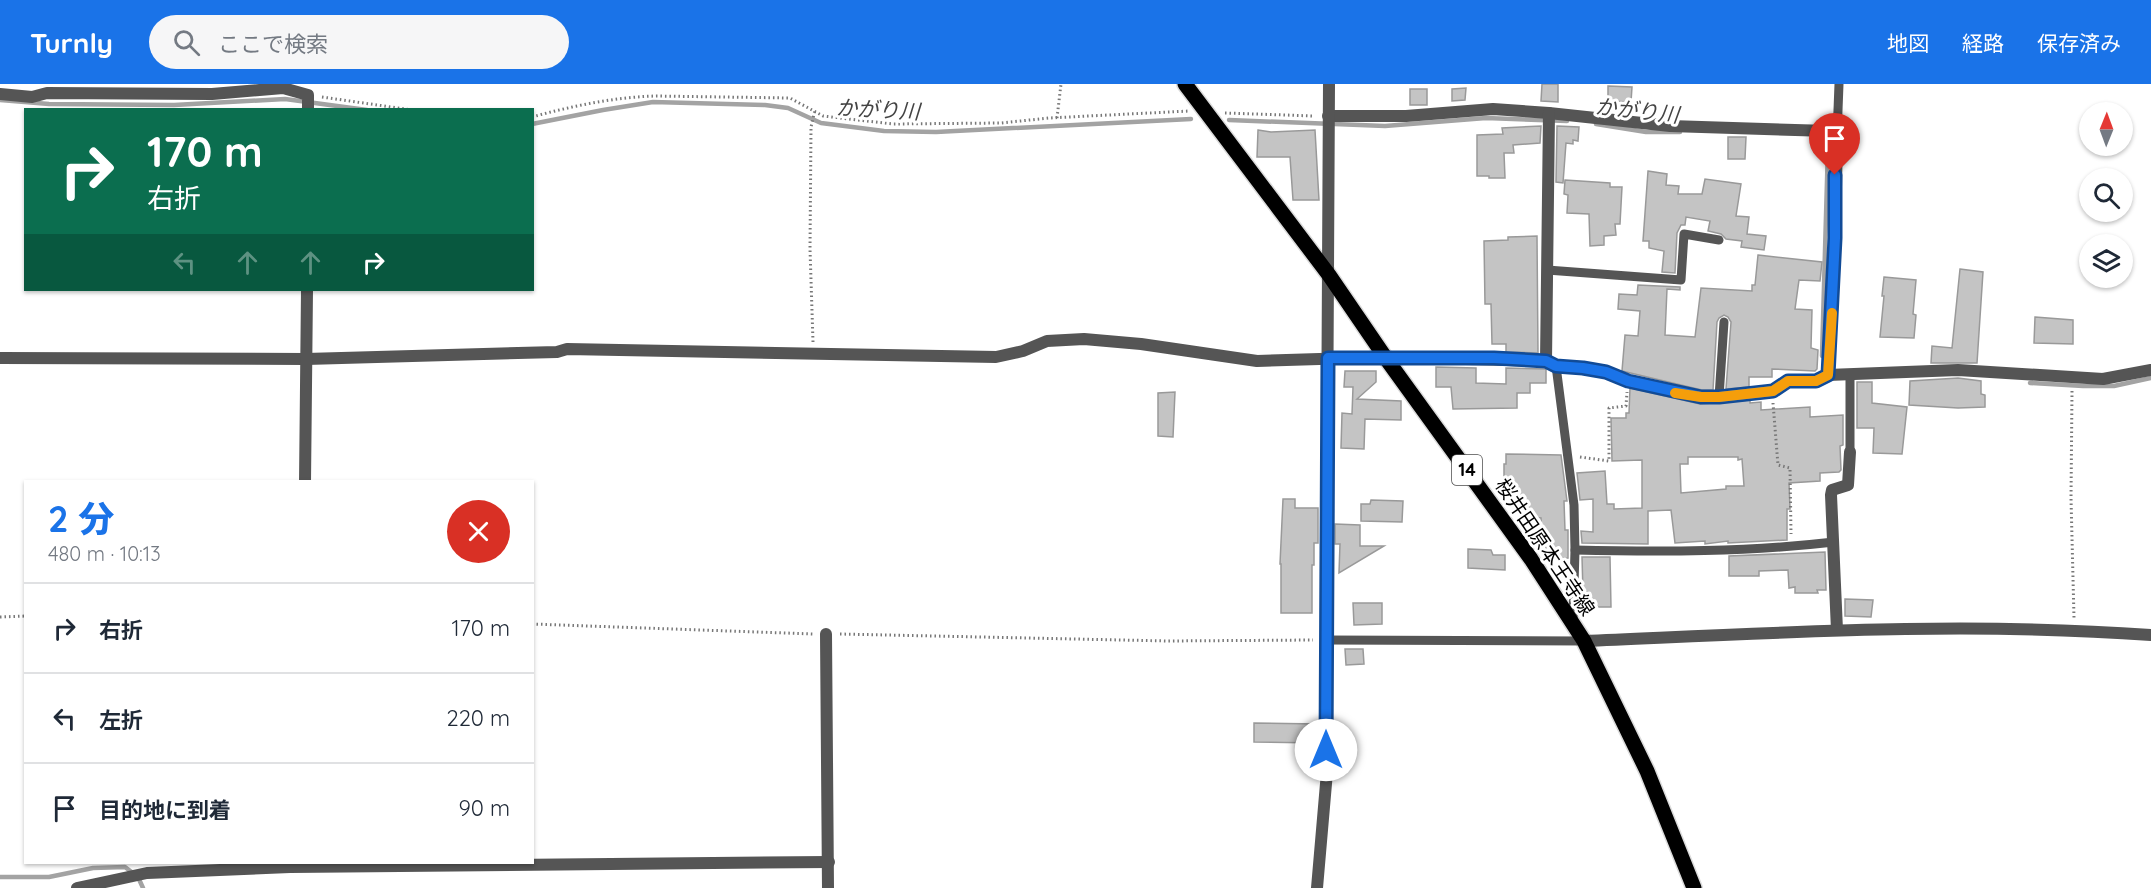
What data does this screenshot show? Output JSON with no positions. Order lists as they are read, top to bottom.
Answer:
{
  "streets": {
    "main road": ["14", "桜井田原本王寺線"]
  },
  "water": ["かがり川"],
  "north": "top",
  "page": {
    "header": "Turnly",
    "search": "ここで検索",
    "nav": ["地図", "経路", "保存済み"],
    "turn": ["170 m", "右折"],
    "heading": ["2 分", "480 m · 10:13"],
    "list": [
      {
        "name": "右折",
        "value": "170 m"
      },
      {
        "name": "左折",
        "value": "220 m"
      },
      {
        "name": "目的地に到着",
        "value": "90 m"
      }
    ]
  }
}
